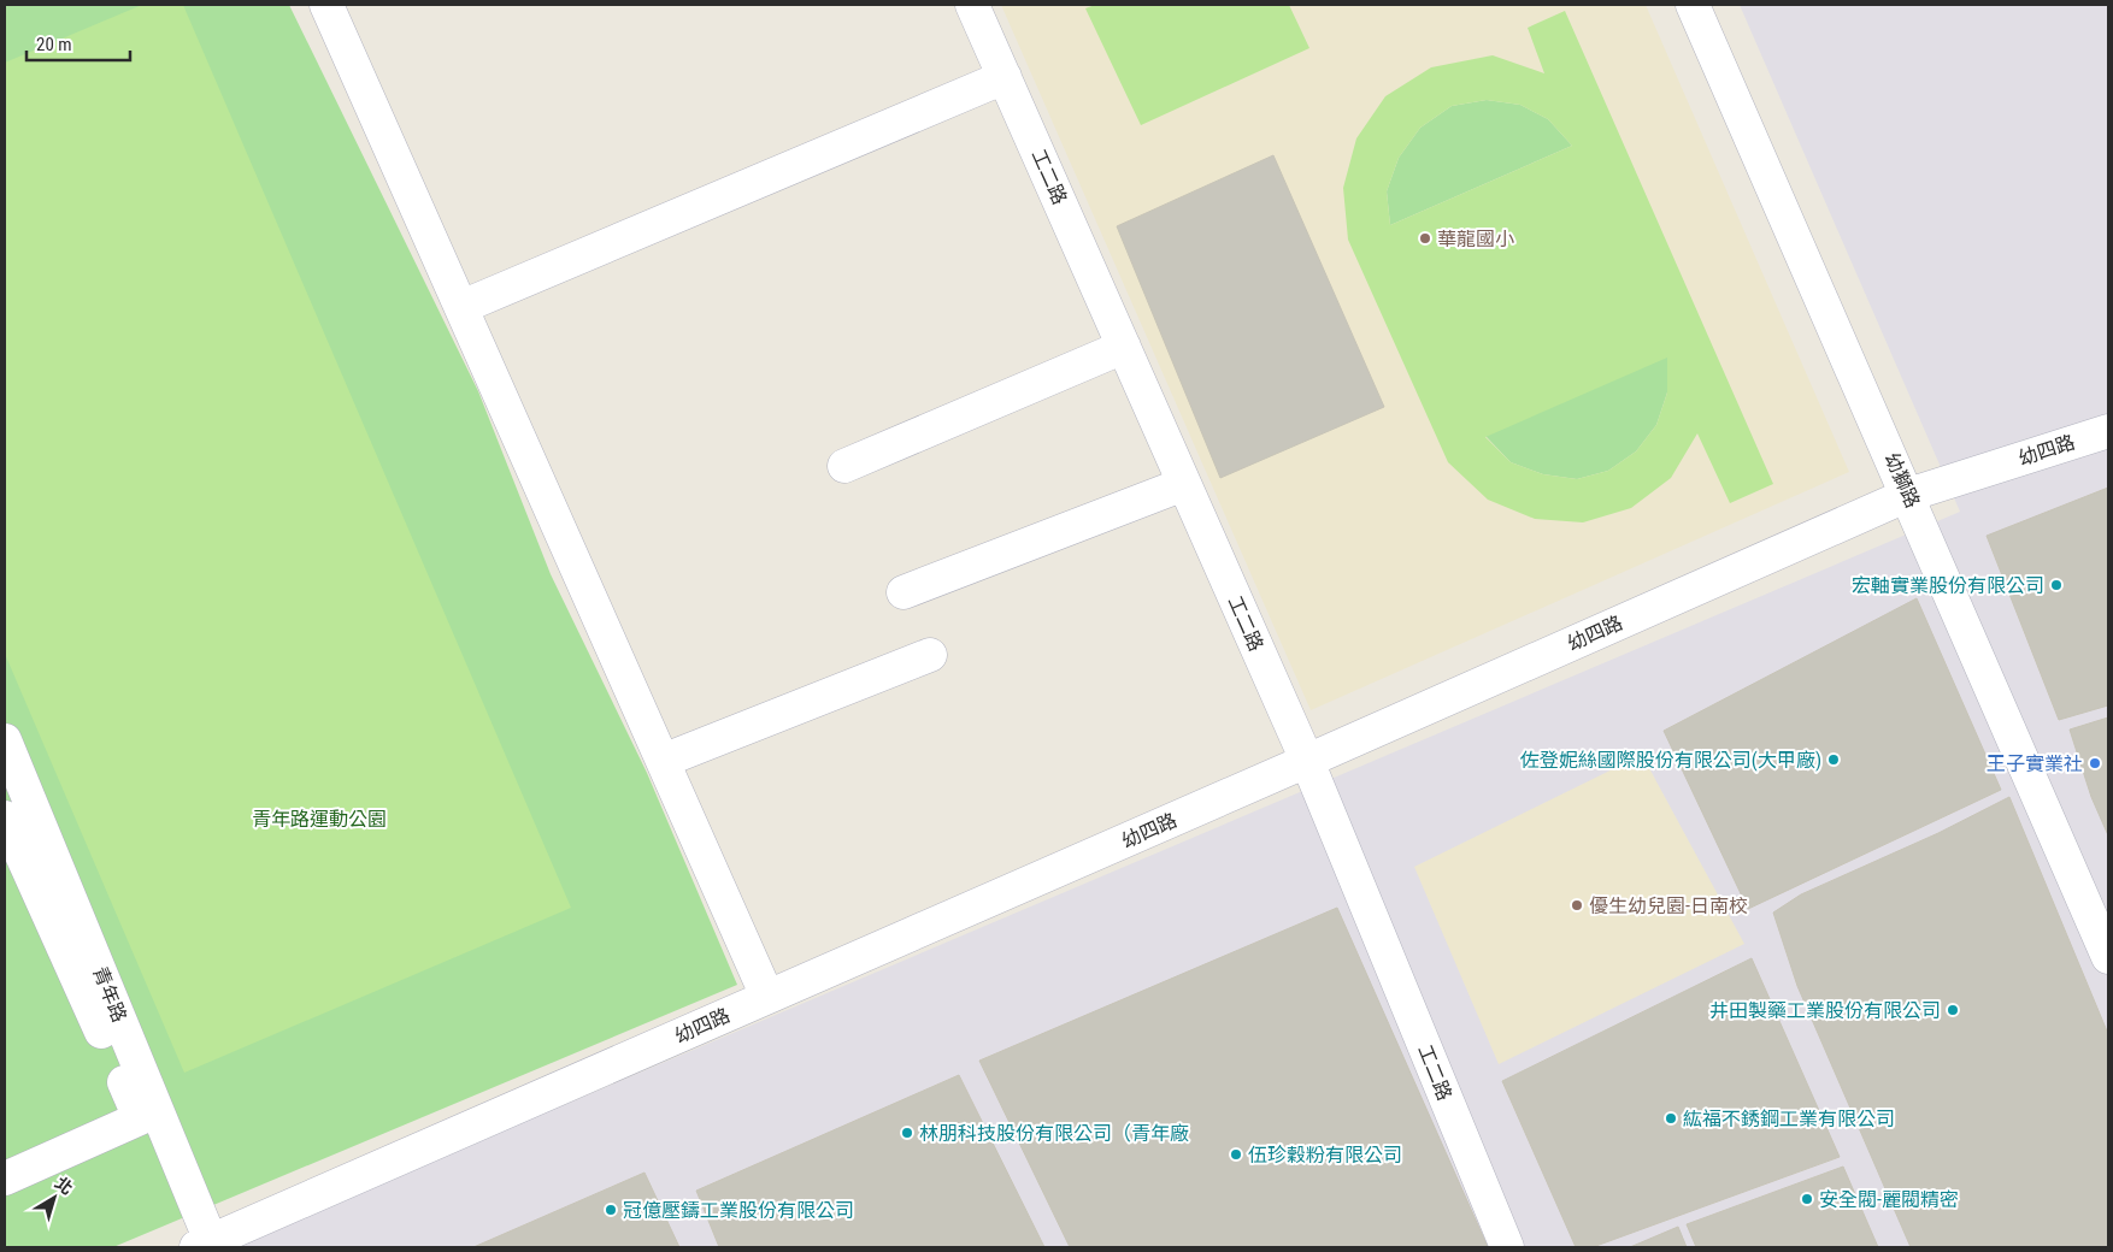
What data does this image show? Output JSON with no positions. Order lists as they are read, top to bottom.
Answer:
{
  "streets": {
    "street": [
      "工二路",
      "幼四路",
      "幼獅路",
      "青年路"
    ]
  },
  "crossings": [
    ["工二路", "幼四路"],
    ["幼四路", "幼獅路"],
    ["幼四路", "青年路"]
  ],
  "parks": ["青年路運動公園"],
  "places": [
    "華龍國小",
    "宏軸實業股份有限公司",
    "佐登妮絲國際股份有限公司(大甲廠)",
    "王子實業社",
    "優生幼兒園-日南校",
    "井田製藥工業股份有限公司",
    "紘福不銹鋼工業有限公司",
    "林朋科技股份有限公司（青年廠",
    "伍珍穀粉有限公司",
    "安全閥-麗閥精密",
    "冠億壓鑄工業股份有限公司"
  ],
  "scale_bar": "20 m",
  "north": "top right"
}
